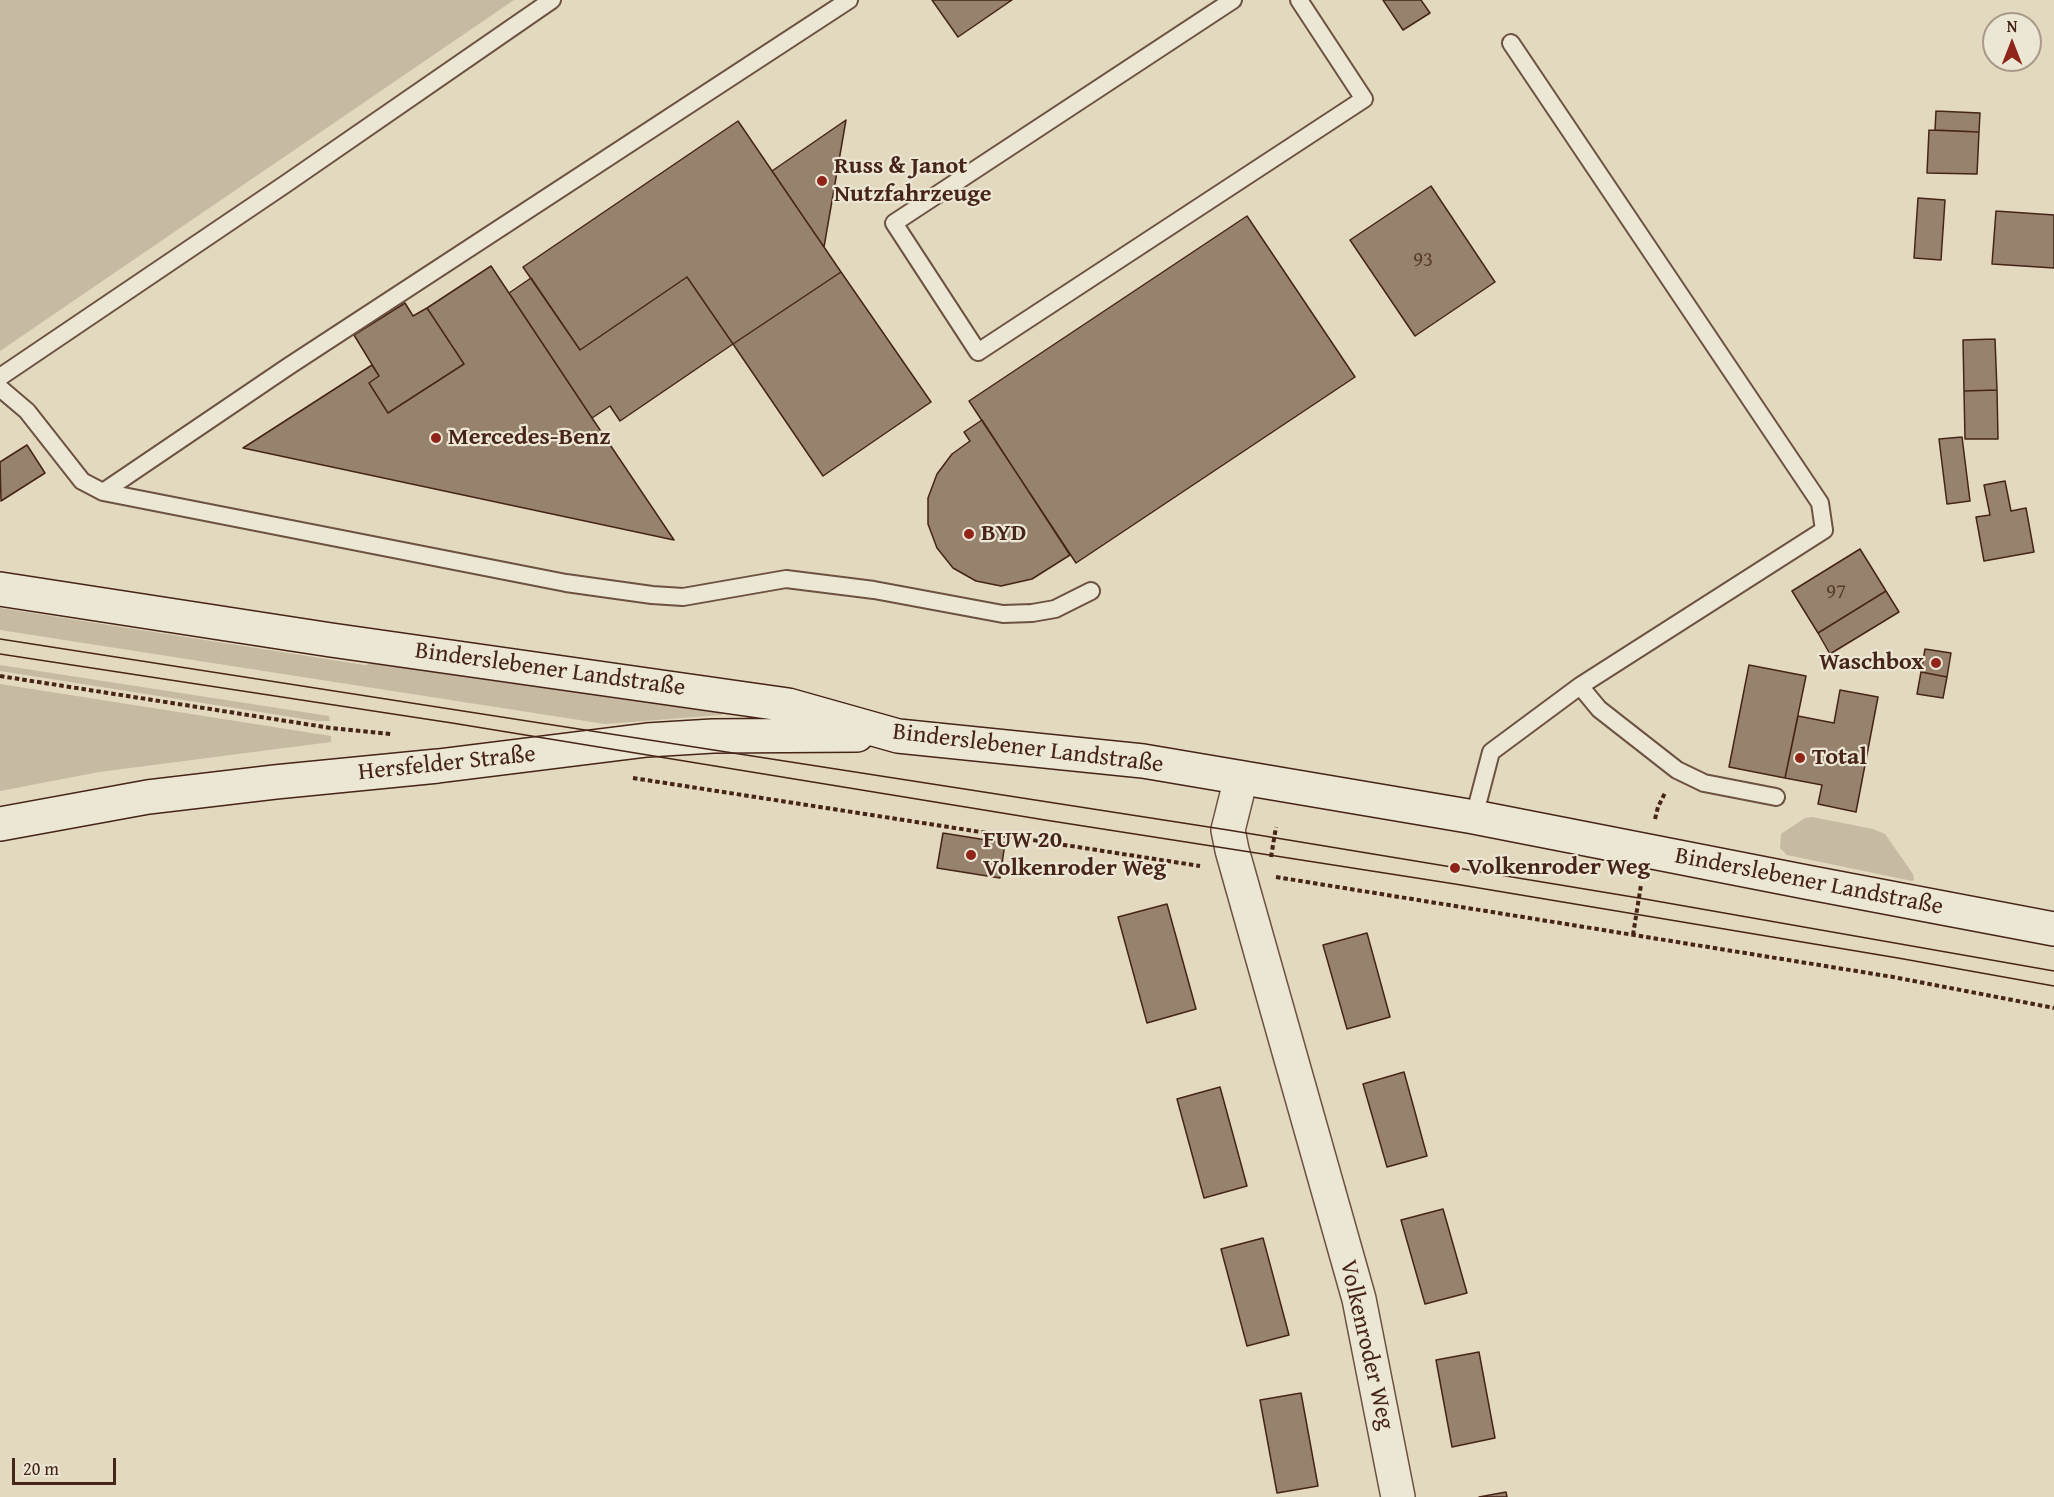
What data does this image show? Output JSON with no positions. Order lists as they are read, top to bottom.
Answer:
{
  "streets": {
    "main road": ["Binderslebener Landstraße", "Hersfelder Straße", "Volkenroder Weg"]
  },
  "crossings": [
    ["Binderslebener Landstraße", "Hersfelder Straße"],
    ["Binderslebener Landstraße", "Volkenroder Weg"]
  ],
  "places": [
    "Russ & Janot Nutzfahrzeuge",
    "Mercedes-Benz",
    "BYD",
    "Waschbox",
    "Total",
    "FUW 20 Volkenroder Weg",
    "Volkenroder Weg"
  ],
  "house_numbers": ["93", "97"],
  "scale_bar": "20 m",
  "north": "top"
}
